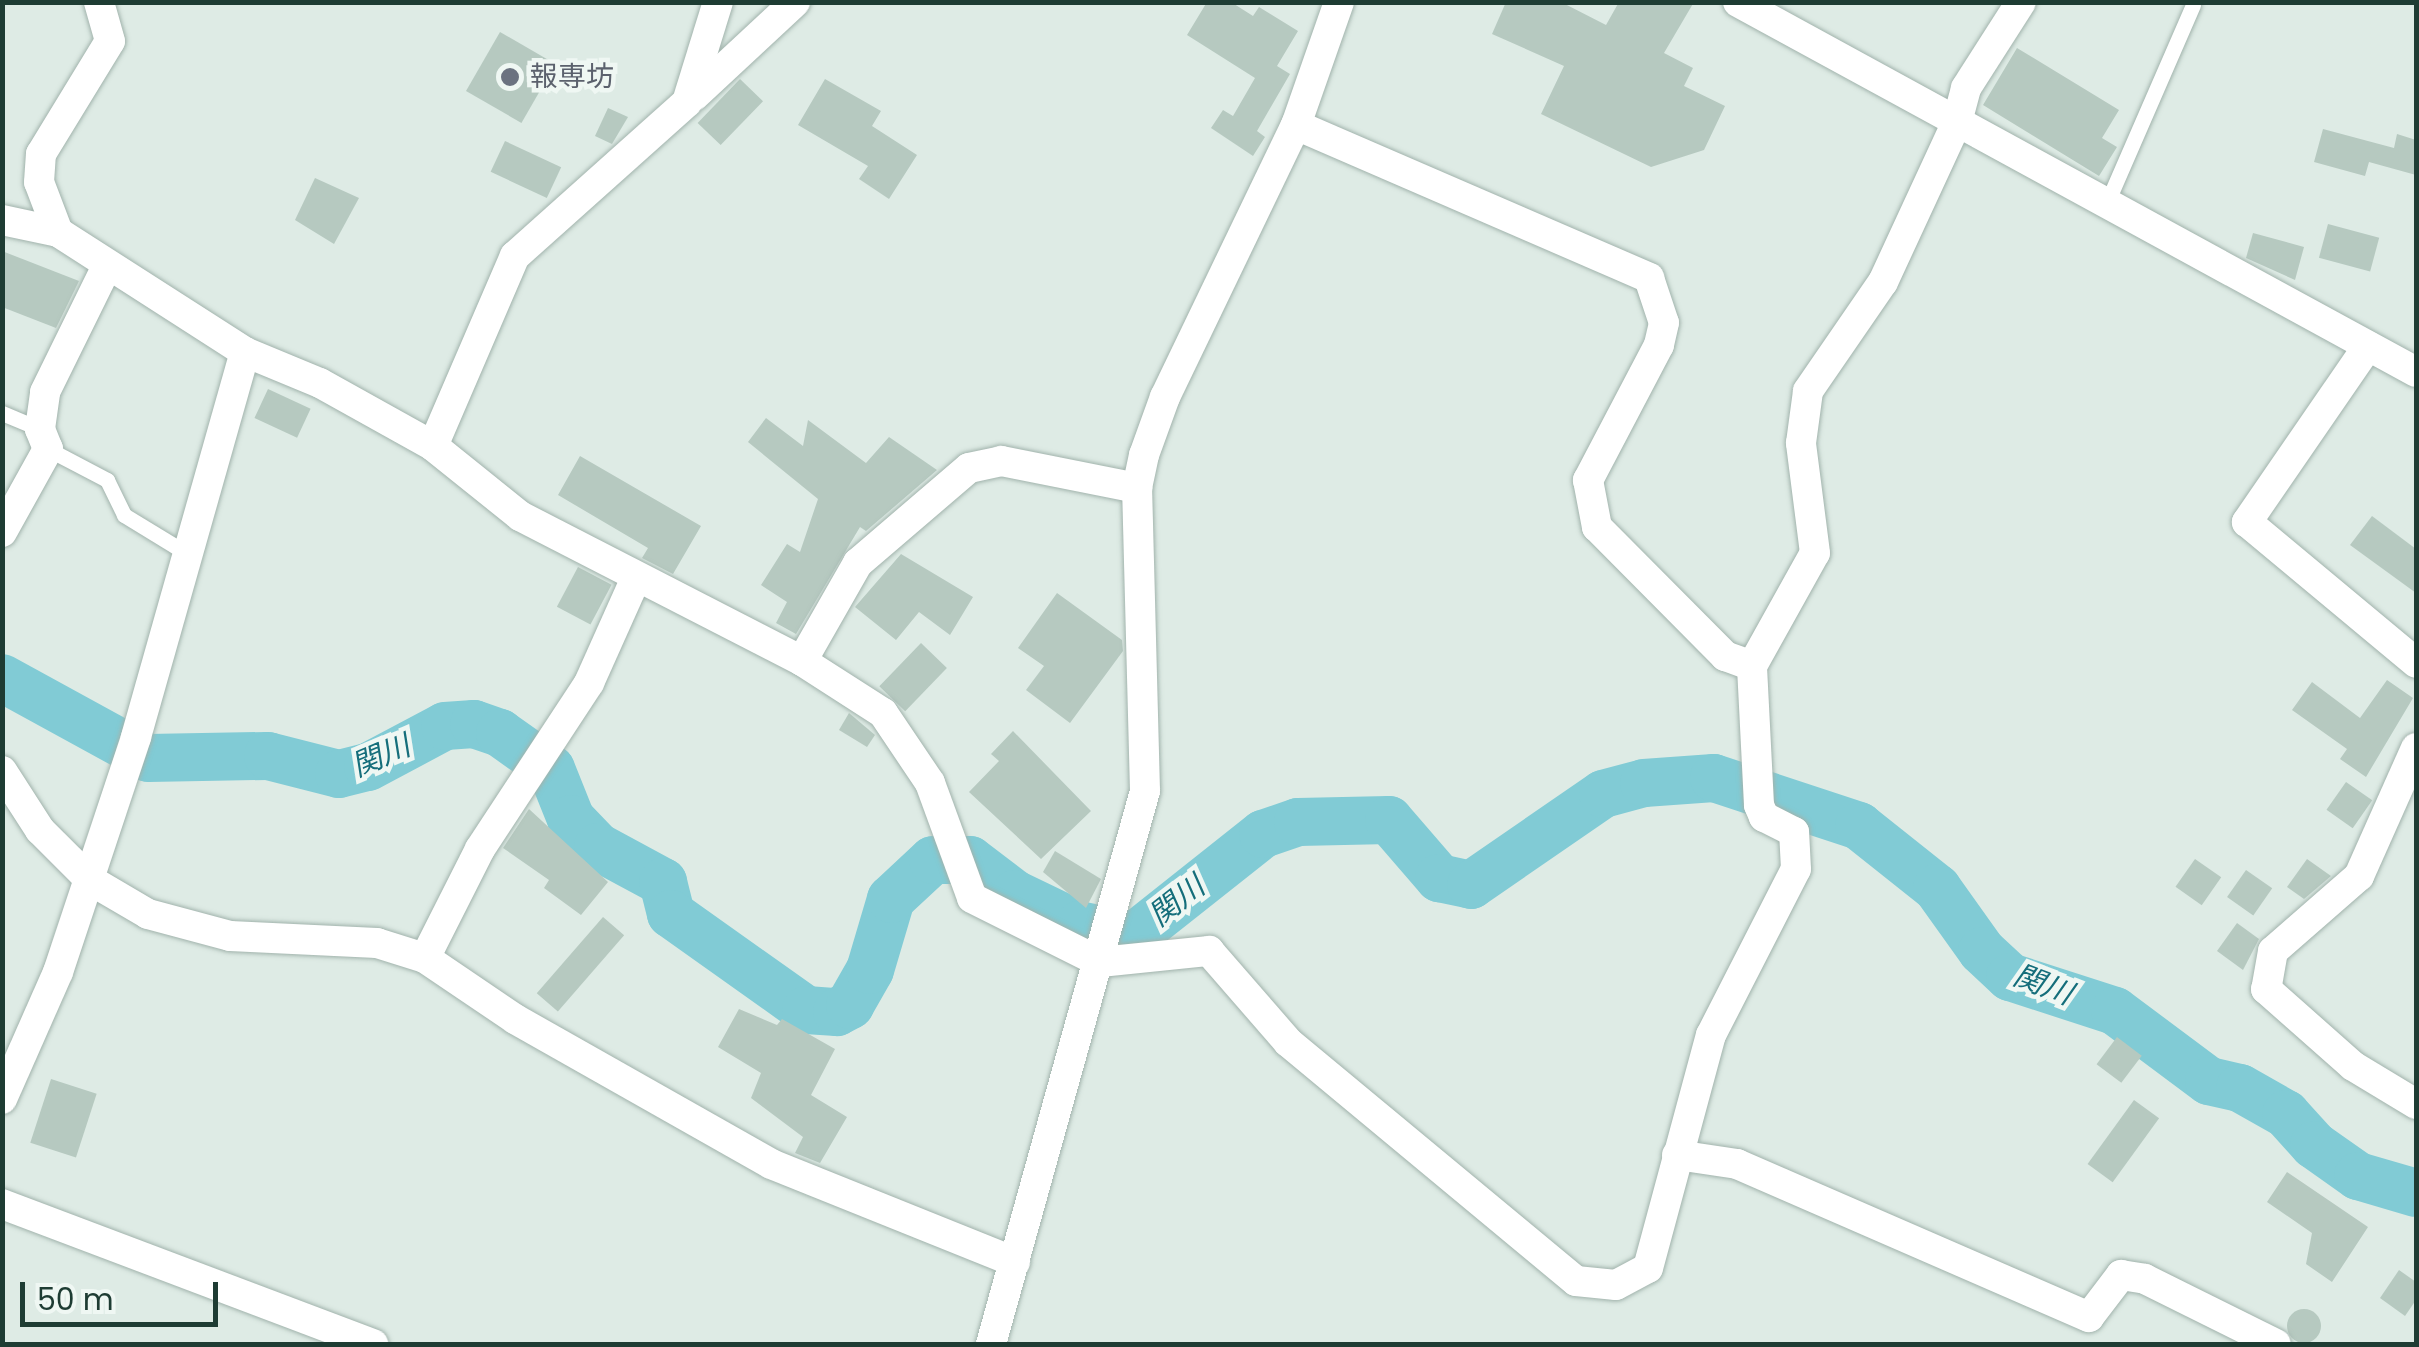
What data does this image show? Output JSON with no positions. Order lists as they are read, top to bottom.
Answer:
{
  "water": ["関川"],
  "places": ["報専坊"],
  "scale_bar": "50 m"
}
